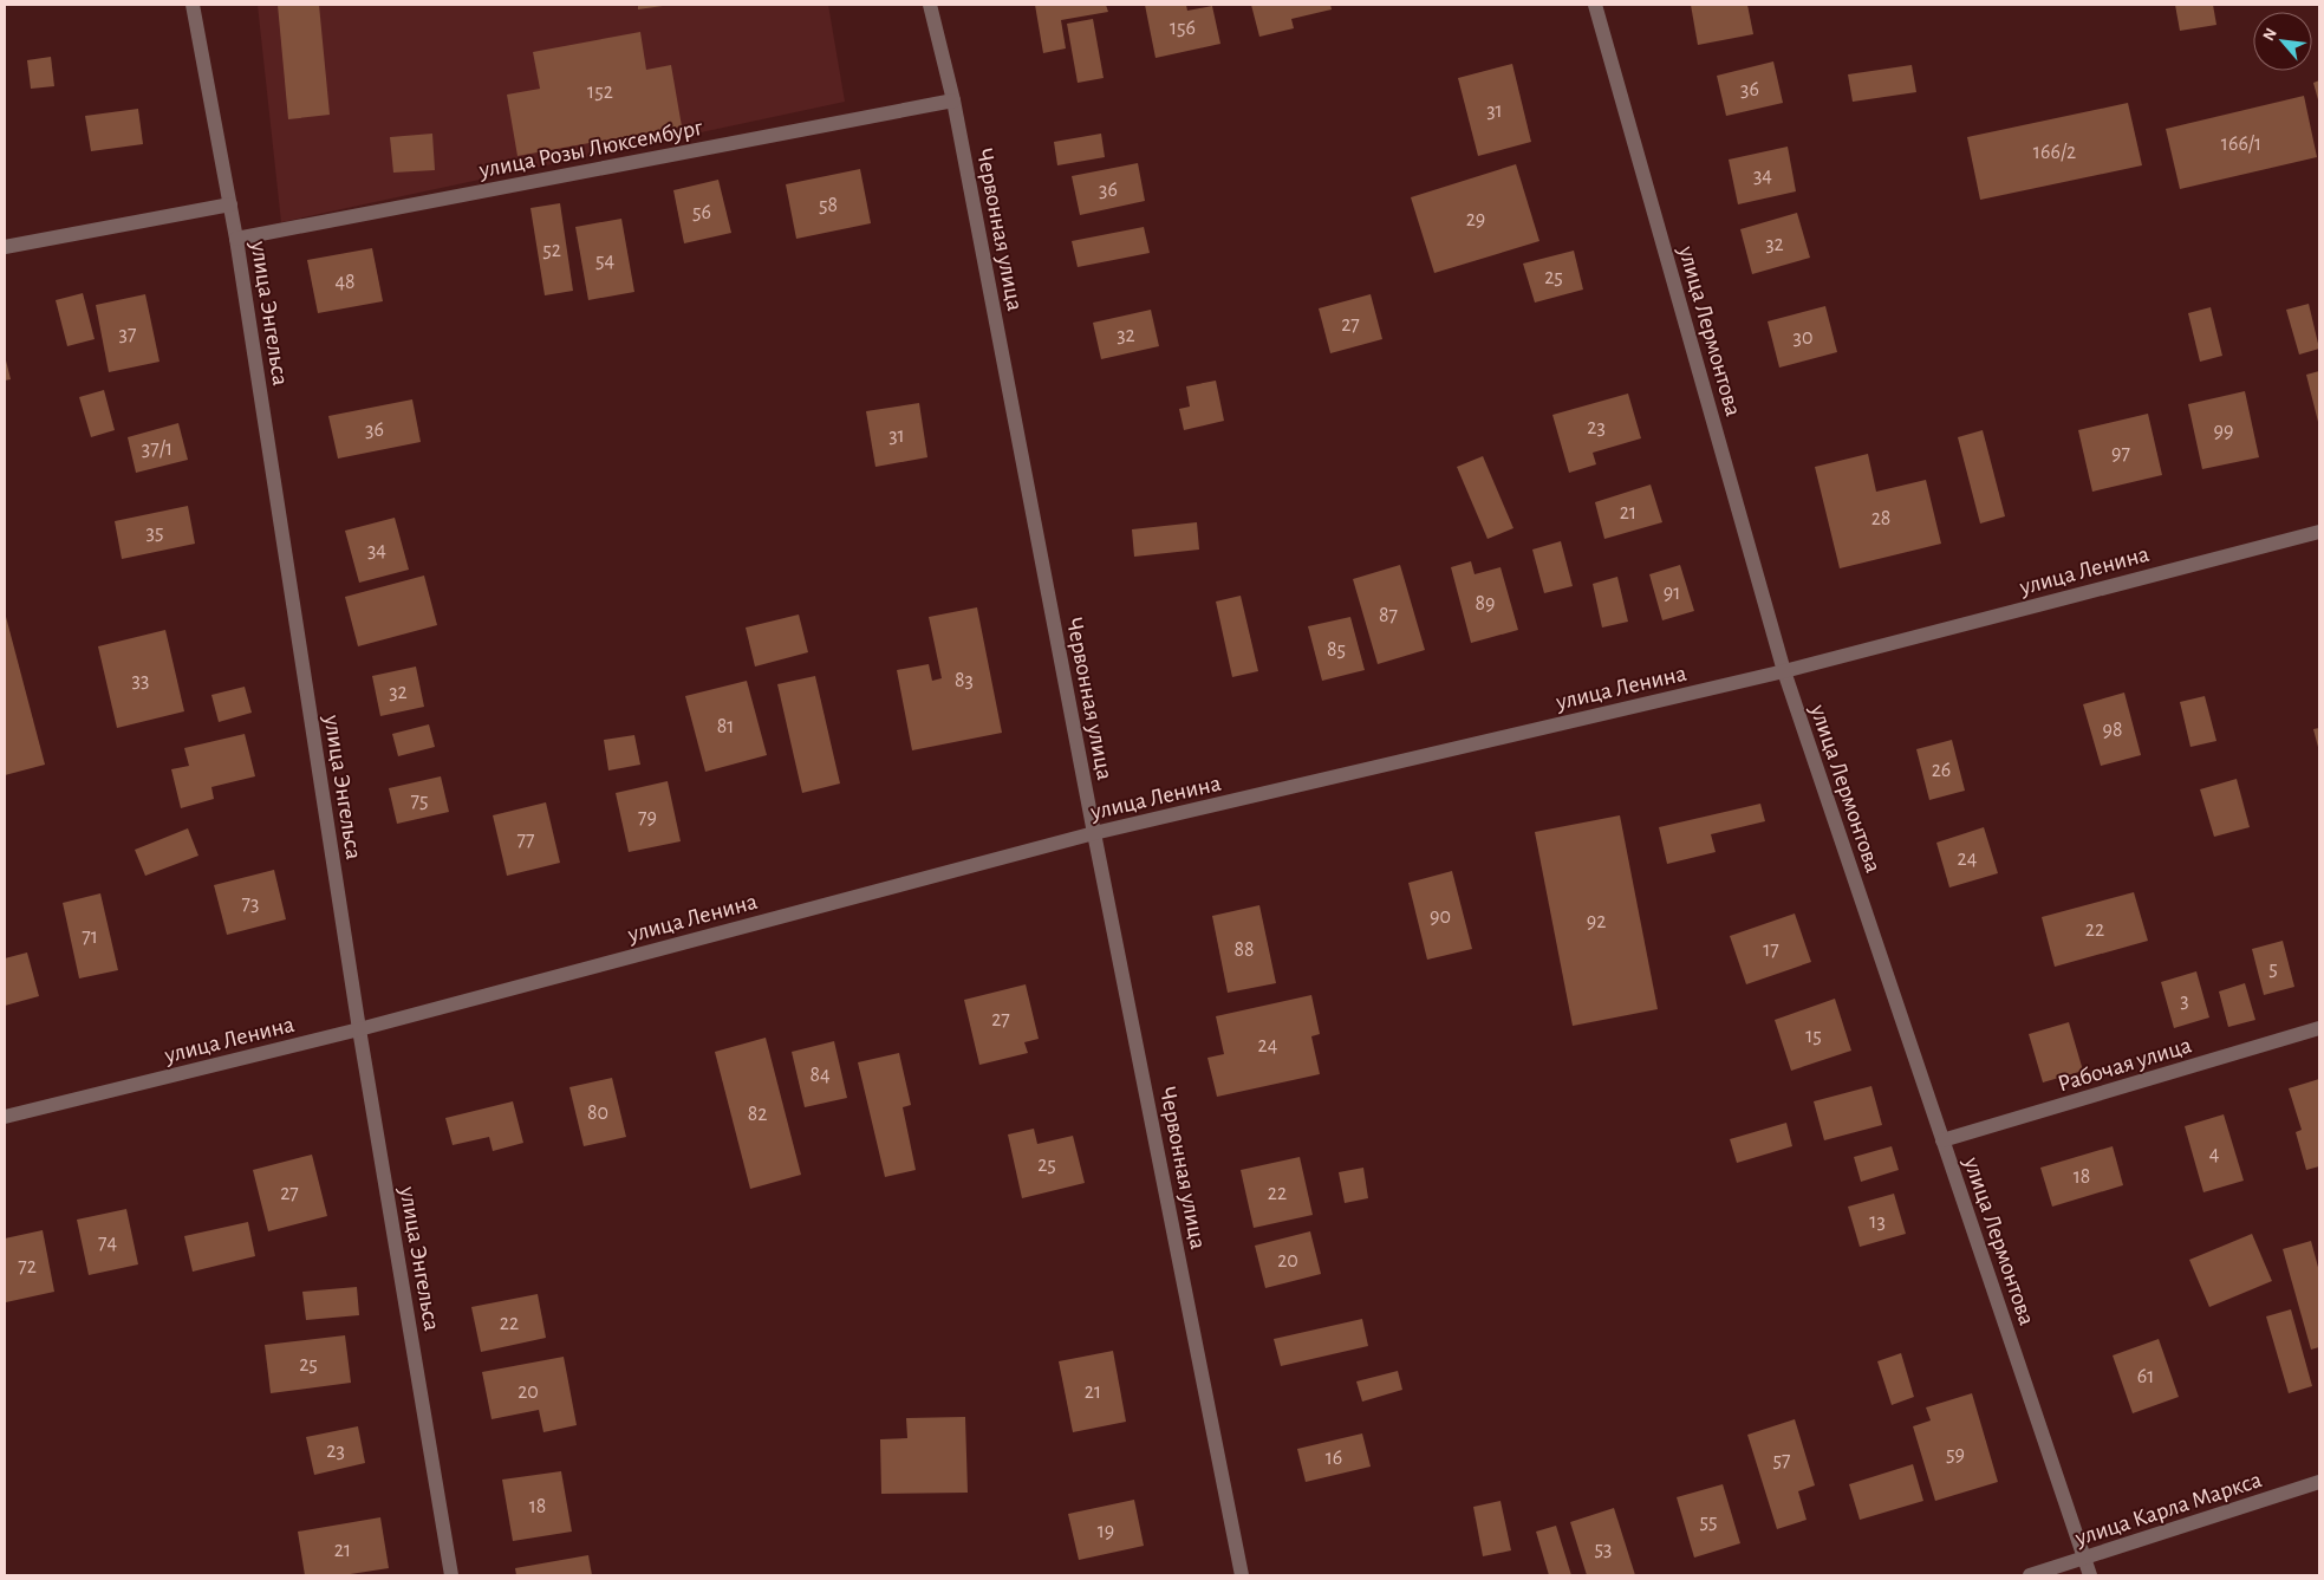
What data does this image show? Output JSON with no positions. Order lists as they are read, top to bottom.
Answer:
{
  "streets": {
    "street": [
      "улица Розы Люксембург",
      "Червонная улица",
      "улица Энгельса",
      "улица Лермонтова",
      "улица Ленина",
      "Рабочая улица",
      "улица Карла Маркса"
    ]
  },
  "crossings": [
    ["улица Розы Люксембург", "Червонная улица"],
    ["улица Розы Люксембург", "улица Энгельса"],
    ["Червонная улица", "улица Ленина"],
    ["улица Энгельса", "улица Ленина"],
    ["улица Лермонтова", "улица Ленина"],
    ["улица Лермонтова", "Рабочая улица"],
    ["улица Лермонтова", "улица Карла Маркса"]
  ],
  "house_numbers": [
    "156",
    "36",
    "152",
    "31",
    "166/1",
    "166/2",
    "34",
    "36",
    "58",
    "56",
    "29",
    "32",
    "52",
    "54",
    "25",
    "48",
    "27",
    "37",
    "32",
    "30",
    "23",
    "36",
    "99",
    "31",
    "37/1",
    "97",
    "21",
    "28",
    "35",
    "34",
    "91",
    "89",
    "87",
    "85",
    "33",
    "83",
    "32",
    "81",
    "98",
    "26",
    "75",
    "79",
    "77",
    "24",
    "73",
    "90",
    "92",
    "22",
    "71",
    "88",
    "17",
    "5",
    "3",
    "27",
    "15",
    "24",
    "84",
    "80",
    "82",
    "4",
    "25",
    "18",
    "27",
    "22",
    "13",
    "74",
    "20",
    "72",
    "22",
    "25",
    "61",
    "20",
    "21",
    "23",
    "59",
    "16",
    "57",
    "18",
    "55",
    "19",
    "53",
    "21"
  ],
  "north": "top left"
}
